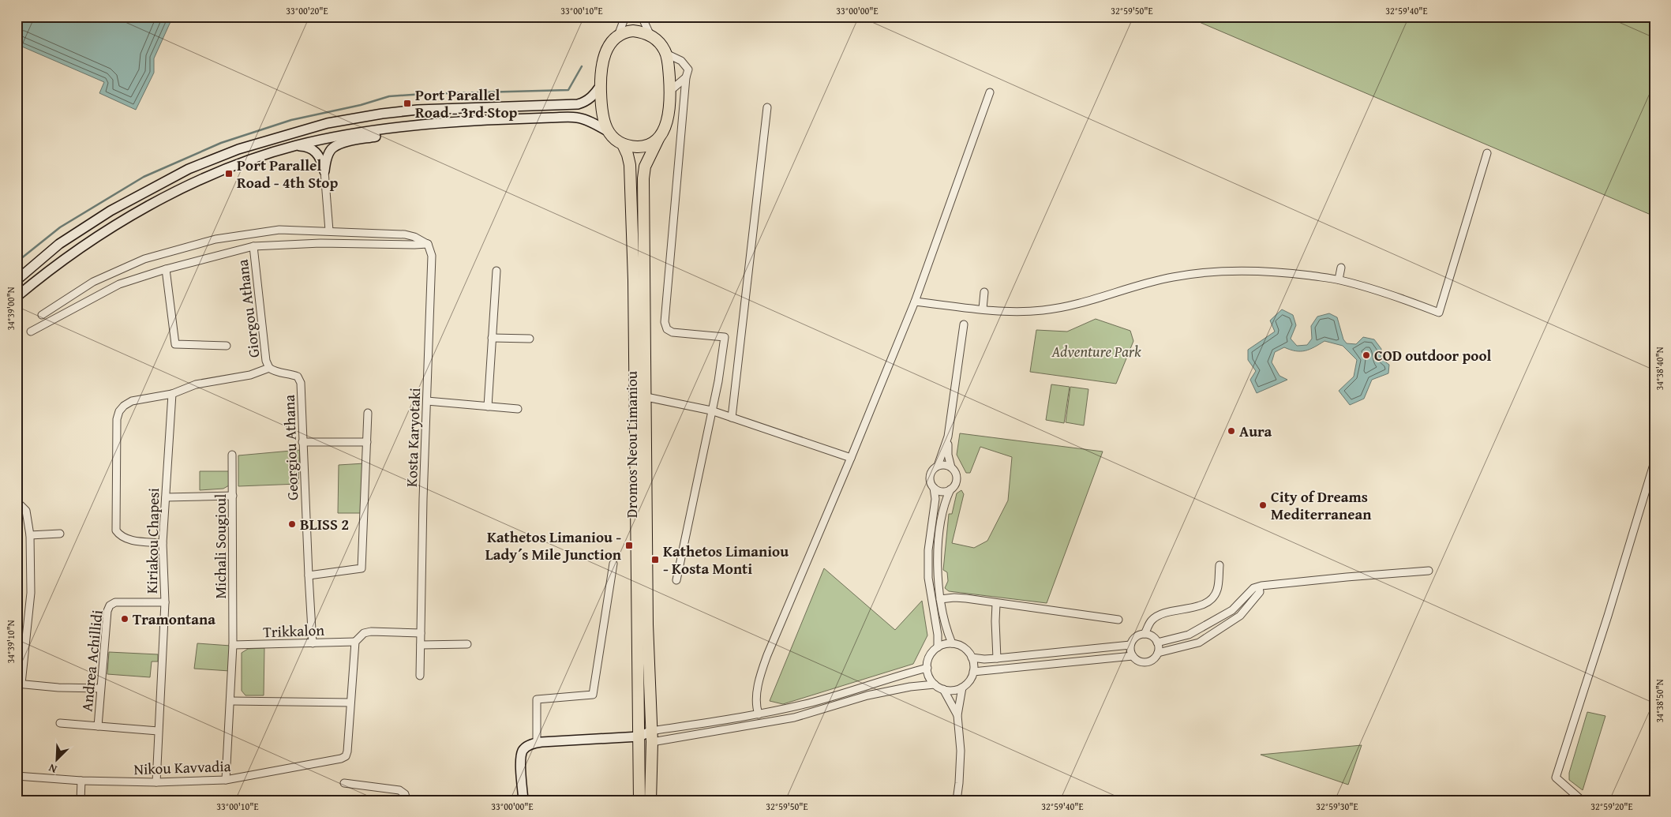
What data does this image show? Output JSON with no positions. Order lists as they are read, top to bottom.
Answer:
{
  "streets": {
    "main road": ["Dromos Neou Limaniou"],
    "street": [
      "Giorgou Athana",
      "Kosta Karyotaki",
      "Georgiou Athana",
      "Kiriakou Chapesi",
      "Michali Sougioul",
      "Trikkalon",
      "Andrea Achillidi",
      "Nikou Kavvadia"
    ]
  },
  "crossings": [
    ["Giorgou Athana", "Georgiou Athana"],
    ["Georgiou Athana", "Trikkalon"],
    ["Kiriakou Chapesi", "Andrea Achillidi"],
    ["Kiriakou Chapesi", "Nikou Kavvadia"],
    ["Michali Sougioul", "Trikkalon"],
    ["Michali Sougioul", "Nikou Kavvadia"]
  ],
  "parks": ["Adventure Park"],
  "places": {
    "transit": [
      "Port Parallel Road - 3rd Stop",
      "Port Parallel Road - 4th Stop",
      "Kathetos Limaniou - Lady´s Mile Junction",
      "Kathetos Limaniou - Kosta Monti"
    ],
    "other": [
      "COD outdoor pool",
      "Aura",
      "City of Dreams Mediterranean",
      "BLISS 2",
      "Tramontana"
    ]
  },
  "north": "bottom left",
  "coordinates": [
    "33°00'20\"E",
    "33°00'10\"E",
    "33°00'00\"E",
    "32°59'50\"E",
    "32°59'40\"E",
    "34°39'00\"N",
    "34°38'40\"N",
    "34°39'10\"N",
    "34°38'50\"N",
    "32°59'30\"E",
    "32°59'20\"E"
  ]
}
